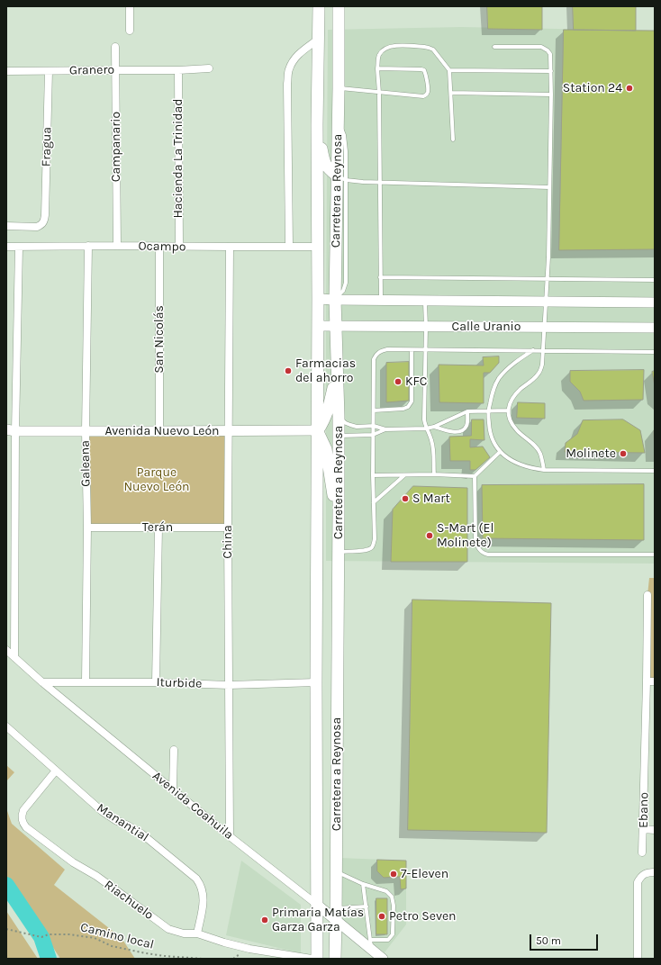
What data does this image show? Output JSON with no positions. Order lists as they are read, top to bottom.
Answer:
{
  "streets": {
    "main road": ["Carretera a Reynosa"],
    "street": [
      "Granero",
      "Fragua",
      "Campanario",
      "Hacienda La Trinidad",
      "Ocampo",
      "Calle Uranio",
      "San Nicolás",
      "Avenida Nuevo León",
      "Galeana",
      "Terán",
      "China",
      "Iturbide",
      "Avenida Coahuila",
      "Ebano",
      "Manantial",
      "Riachuelo"
    ],
    "path": ["Camino local"]
  },
  "crossings": [
    ["Granero", "Fragua"],
    ["Granero", "Campanario"],
    ["Granero", "Hacienda La Trinidad"],
    ["Campanario", "Ocampo"],
    ["Hacienda La Trinidad", "Ocampo"],
    ["Carretera a Reynosa", "Ocampo"],
    ["Carretera a Reynosa", "Calle Uranio"],
    ["Carretera a Reynosa", "Avenida Nuevo León"],
    ["Carretera a Reynosa", "Iturbide"],
    ["Carretera a Reynosa", "Avenida Coahuila"],
    ["Ocampo", "San Nicolás"],
    ["Ocampo", "Galeana"],
    ["Ocampo", "China"],
    ["San Nicolás", "Avenida Nuevo León"],
    ["Avenida Nuevo León", "Galeana"],
    ["Avenida Nuevo León", "China"],
    ["Galeana", "Terán"],
    ["Galeana", "Iturbide"],
    ["Terán", "China"],
    ["China", "Iturbide"],
    ["China", "Avenida Coahuila"],
    ["Iturbide", "Avenida Coahuila"],
    ["Manantial", "Riachuelo"]
  ],
  "parks": ["Parque Nuevo León"],
  "places": [
    "Station 24",
    "Farmacias del ahorro",
    "KFC",
    "Molinete",
    "S Mart",
    "S-Mart (El Molinete)",
    "7-Eleven",
    "Petro Seven",
    "Primaria Matías Garza Garza"
  ],
  "scale_bar": "50 m"
}
